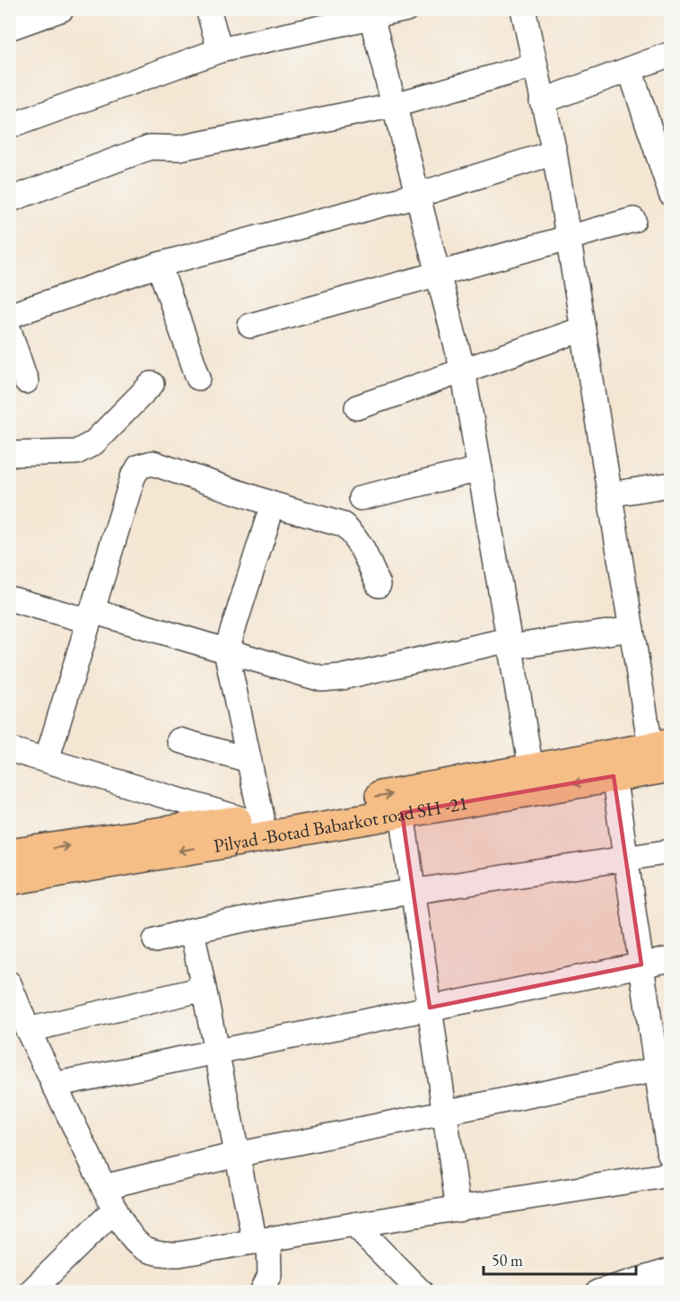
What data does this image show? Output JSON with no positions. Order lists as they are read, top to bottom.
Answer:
{
  "streets": {
    "main road": ["Pilyad -Botad Babarkot road SH -21"]
  },
  "scale_bar": "50 m"
}
